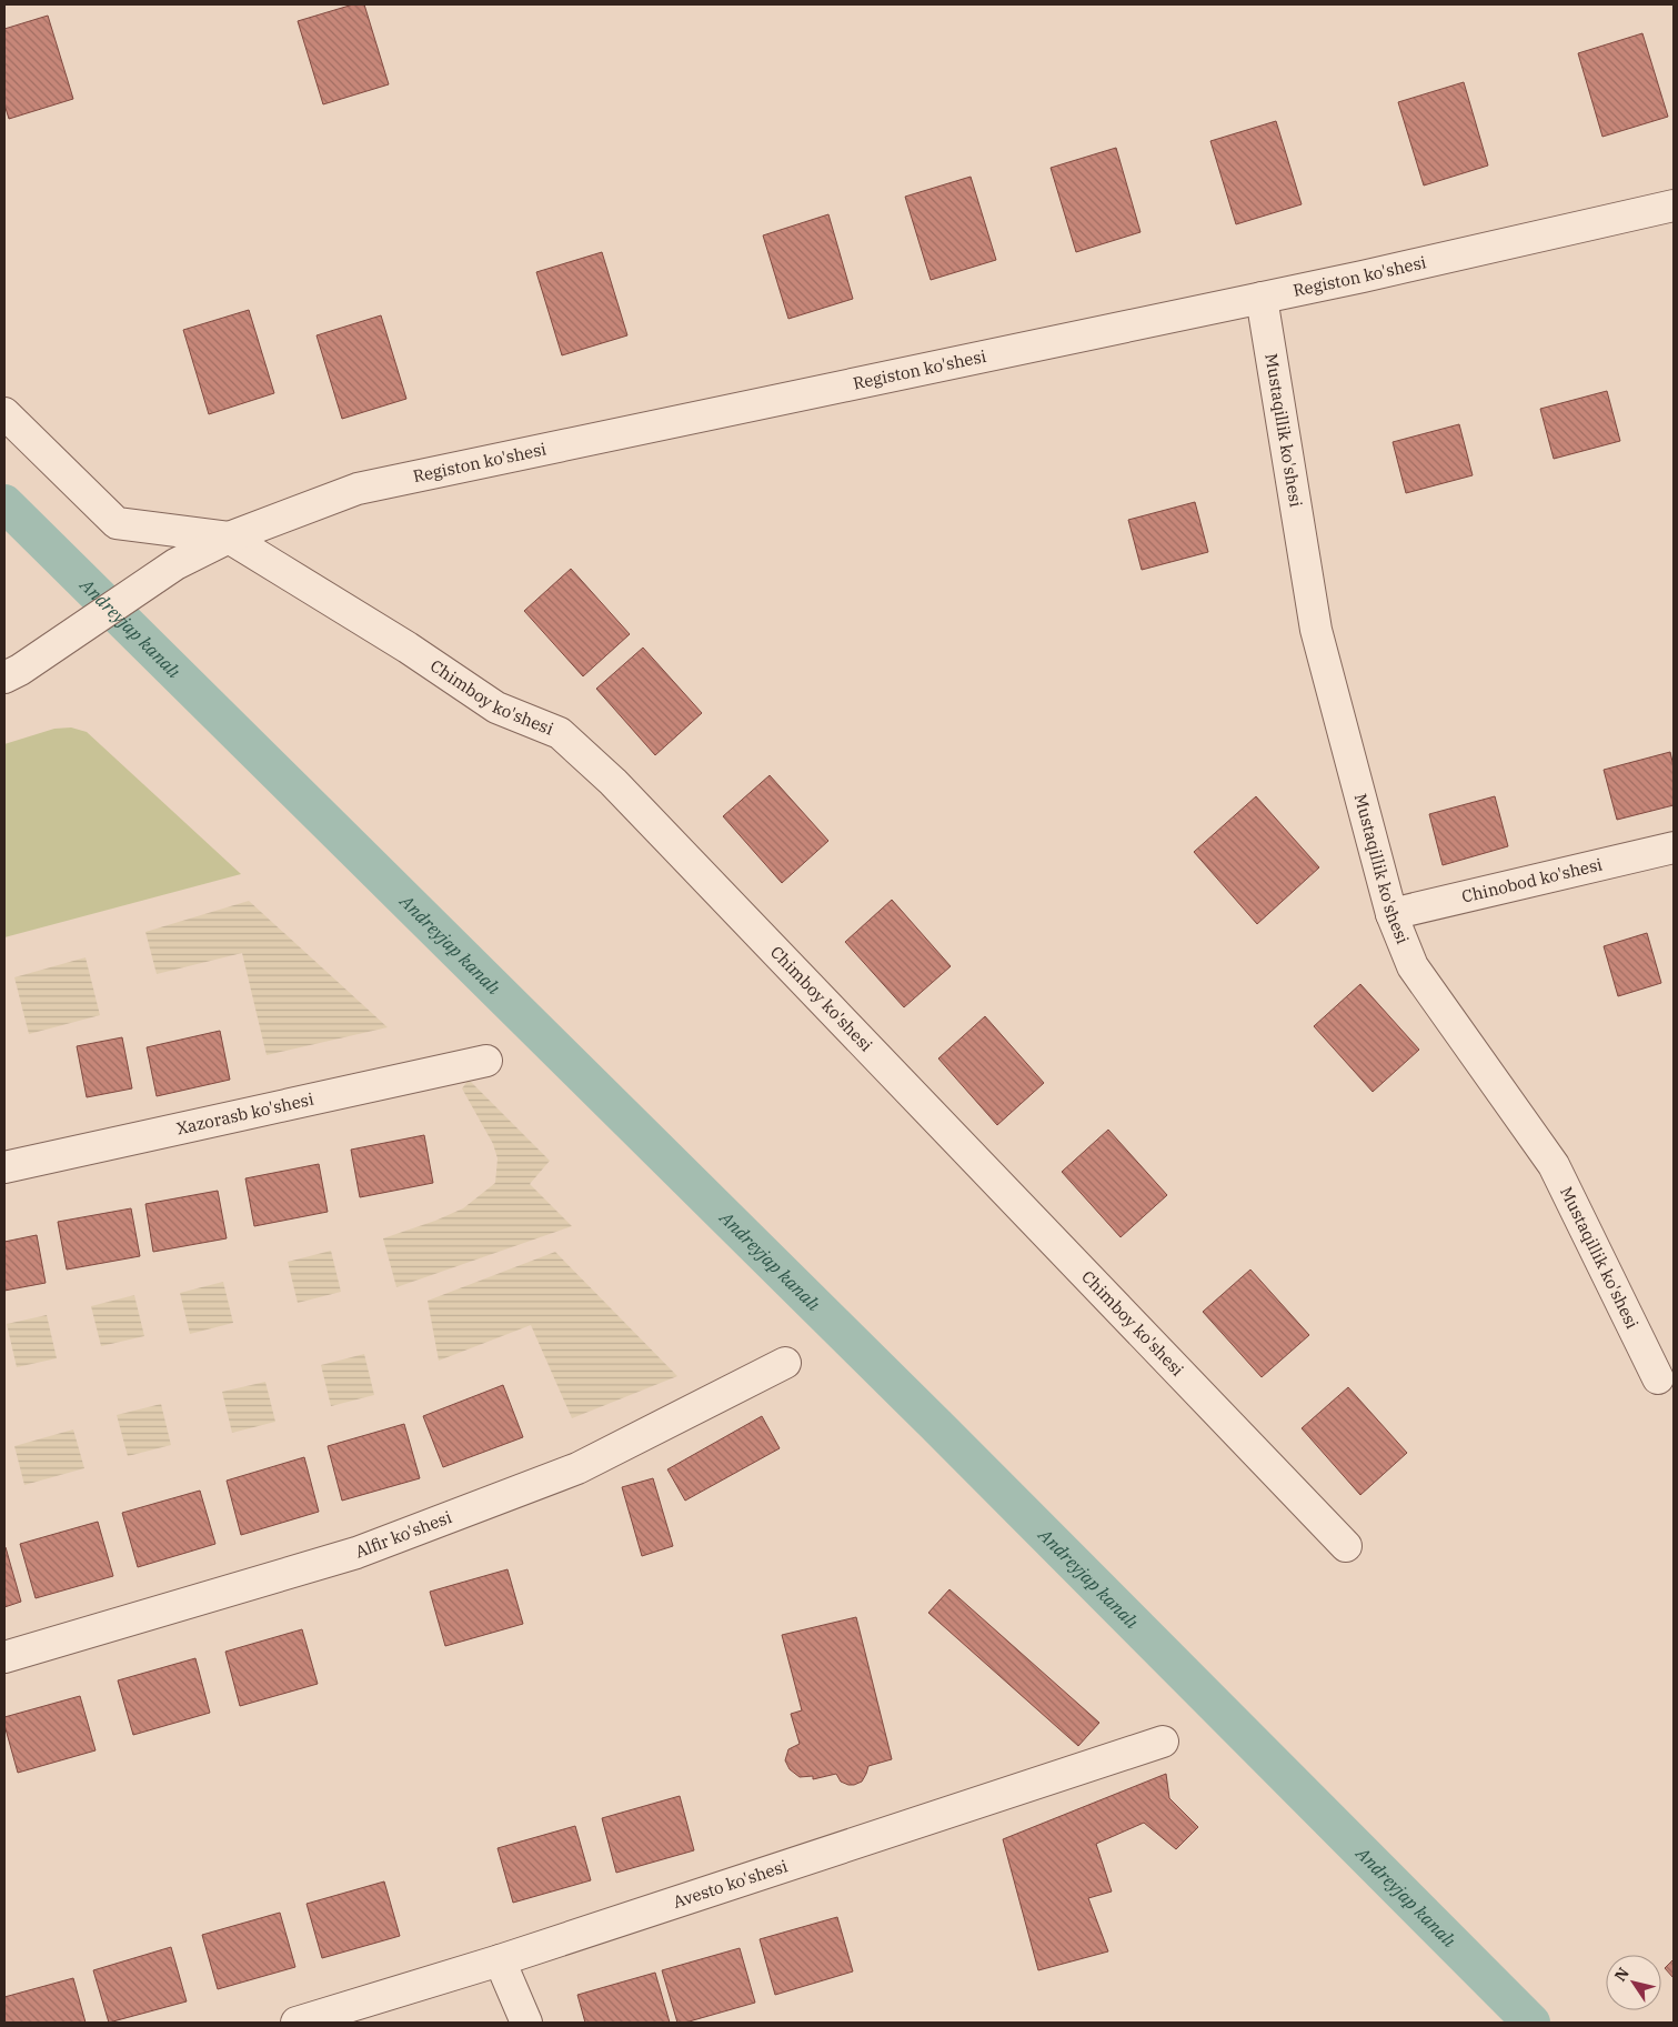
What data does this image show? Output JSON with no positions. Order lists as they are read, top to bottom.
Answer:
{
  "streets": {
    "street": [
      "Registon ko'shesi",
      "Mustaqillik ko'shesi",
      "Chimboy ko'shesi",
      "Chinobod ko'shesi",
      "Xazorasb ko'shesi",
      "Alfir ko'shesi",
      "Avesto ko'shesi"
    ]
  },
  "crossings": [
    ["Registon ko'shesi", "Mustaqillik ko'shesi"],
    ["Registon ko'shesi", "Chimboy ko'shesi"],
    ["Mustaqillik ko'shesi", "Chinobod ko'shesi"]
  ],
  "water": ["Andreyjap kanalı"],
  "north": "top left"
}
